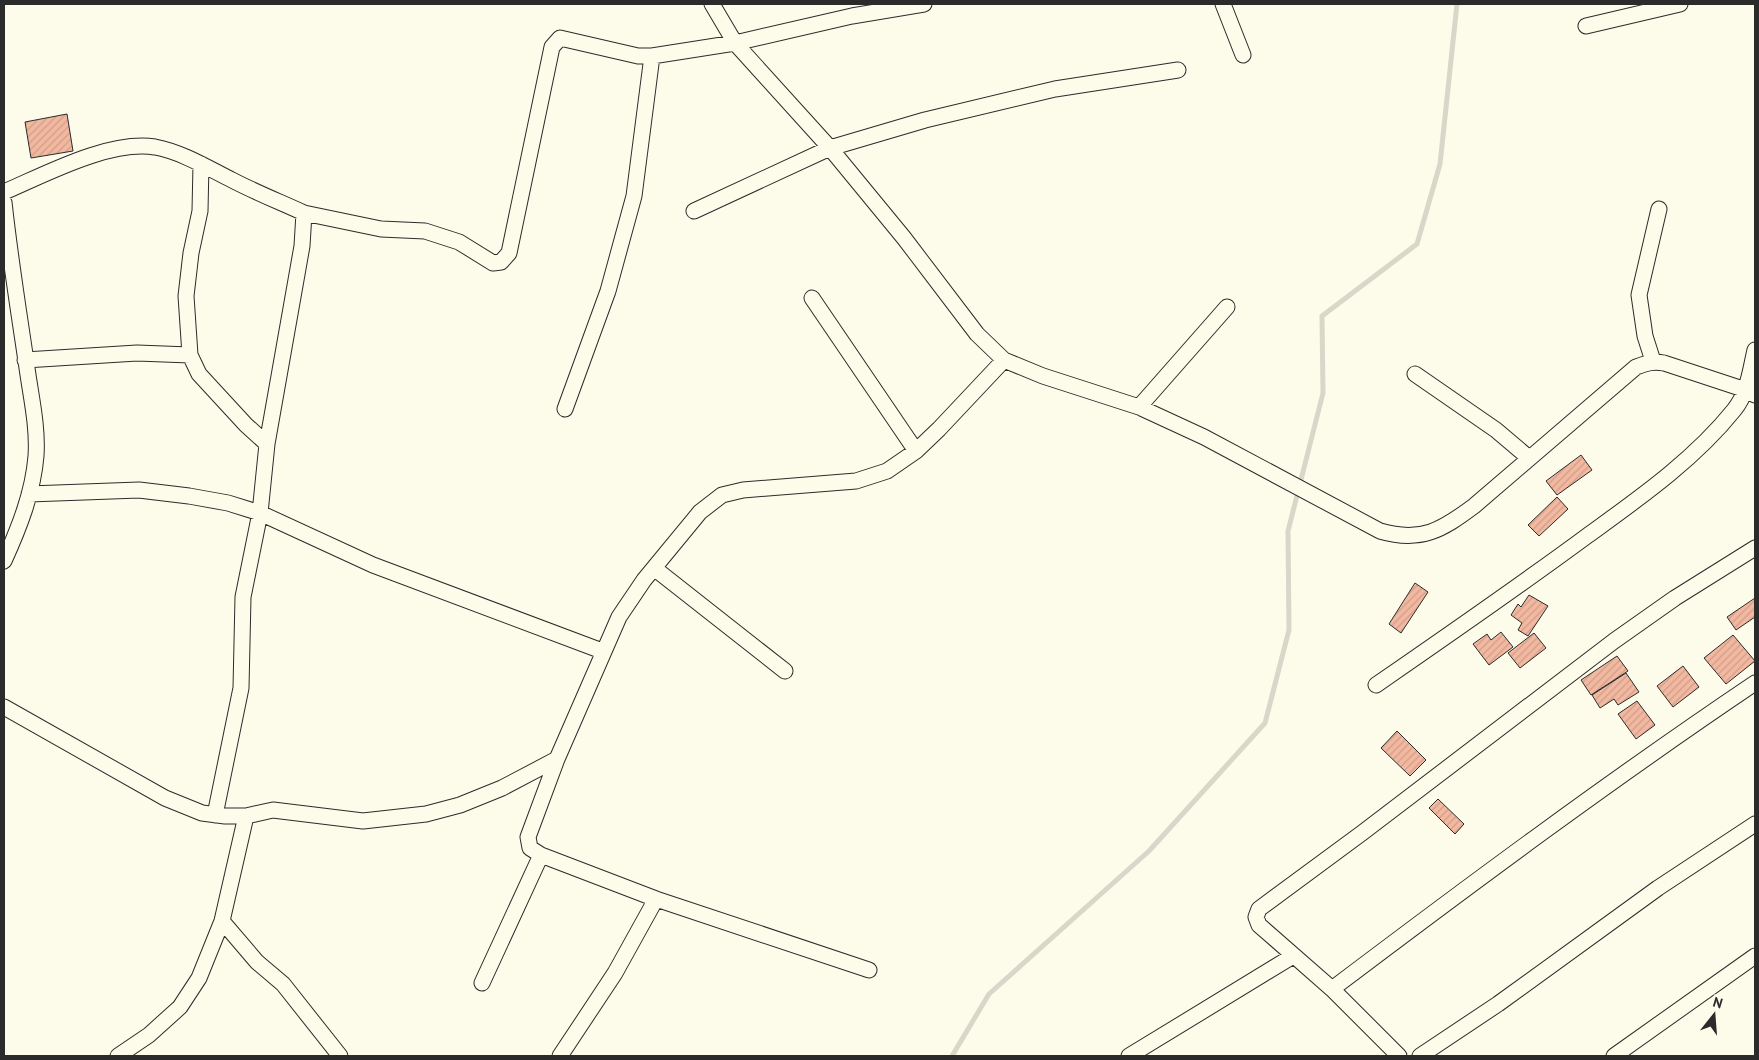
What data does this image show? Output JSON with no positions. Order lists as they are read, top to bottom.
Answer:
{
  "north": "top"
}
